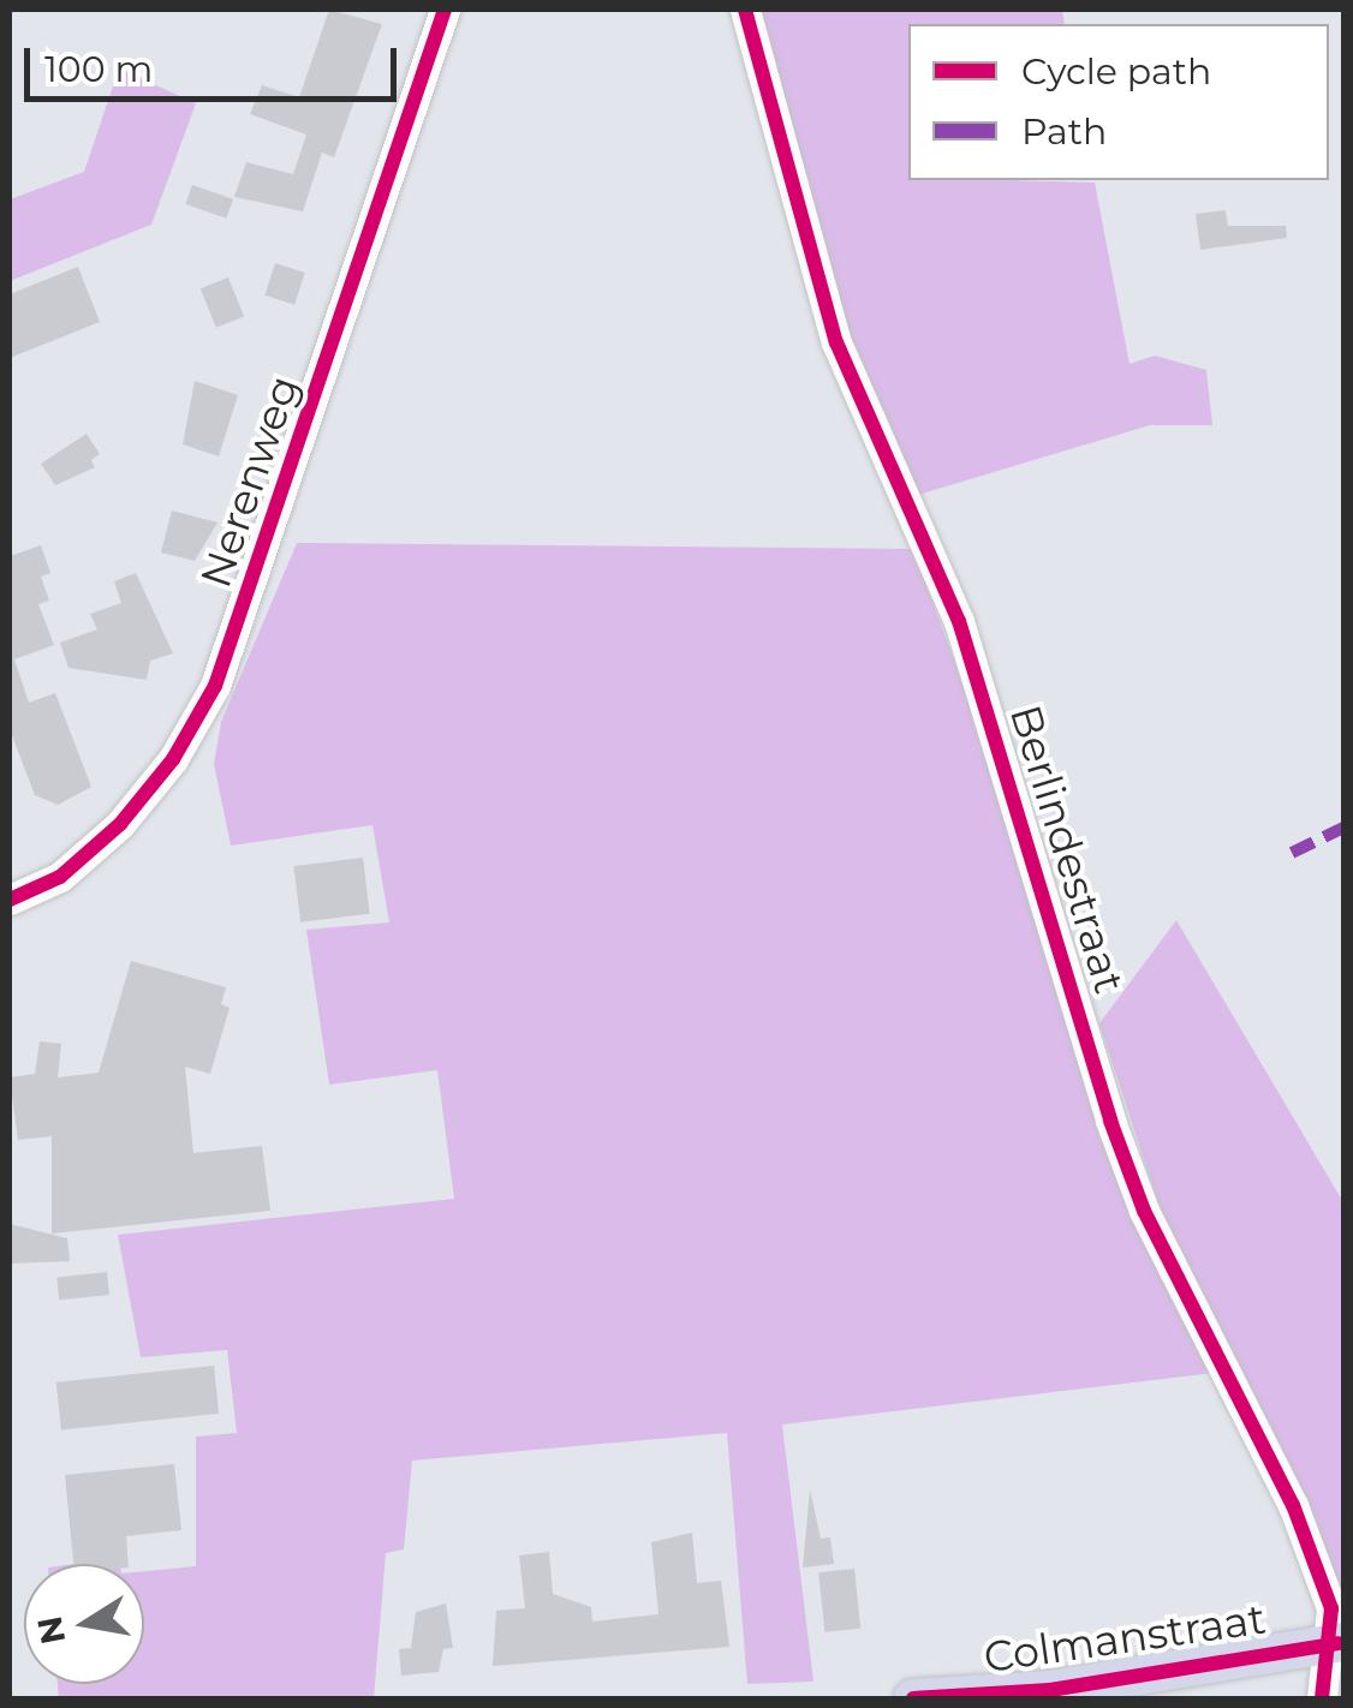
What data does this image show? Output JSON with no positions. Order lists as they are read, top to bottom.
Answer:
{
  "streets": {
    "main road": ["Colmanstraat"],
    "street": ["Nerenweg", "Berlindestraat"]
  },
  "crossings": [
    ["Berlindestraat", "Colmanstraat"]
  ],
  "legend": ["Cycle path", "Path"],
  "scale_bar": "100 m",
  "north": "left"
}
